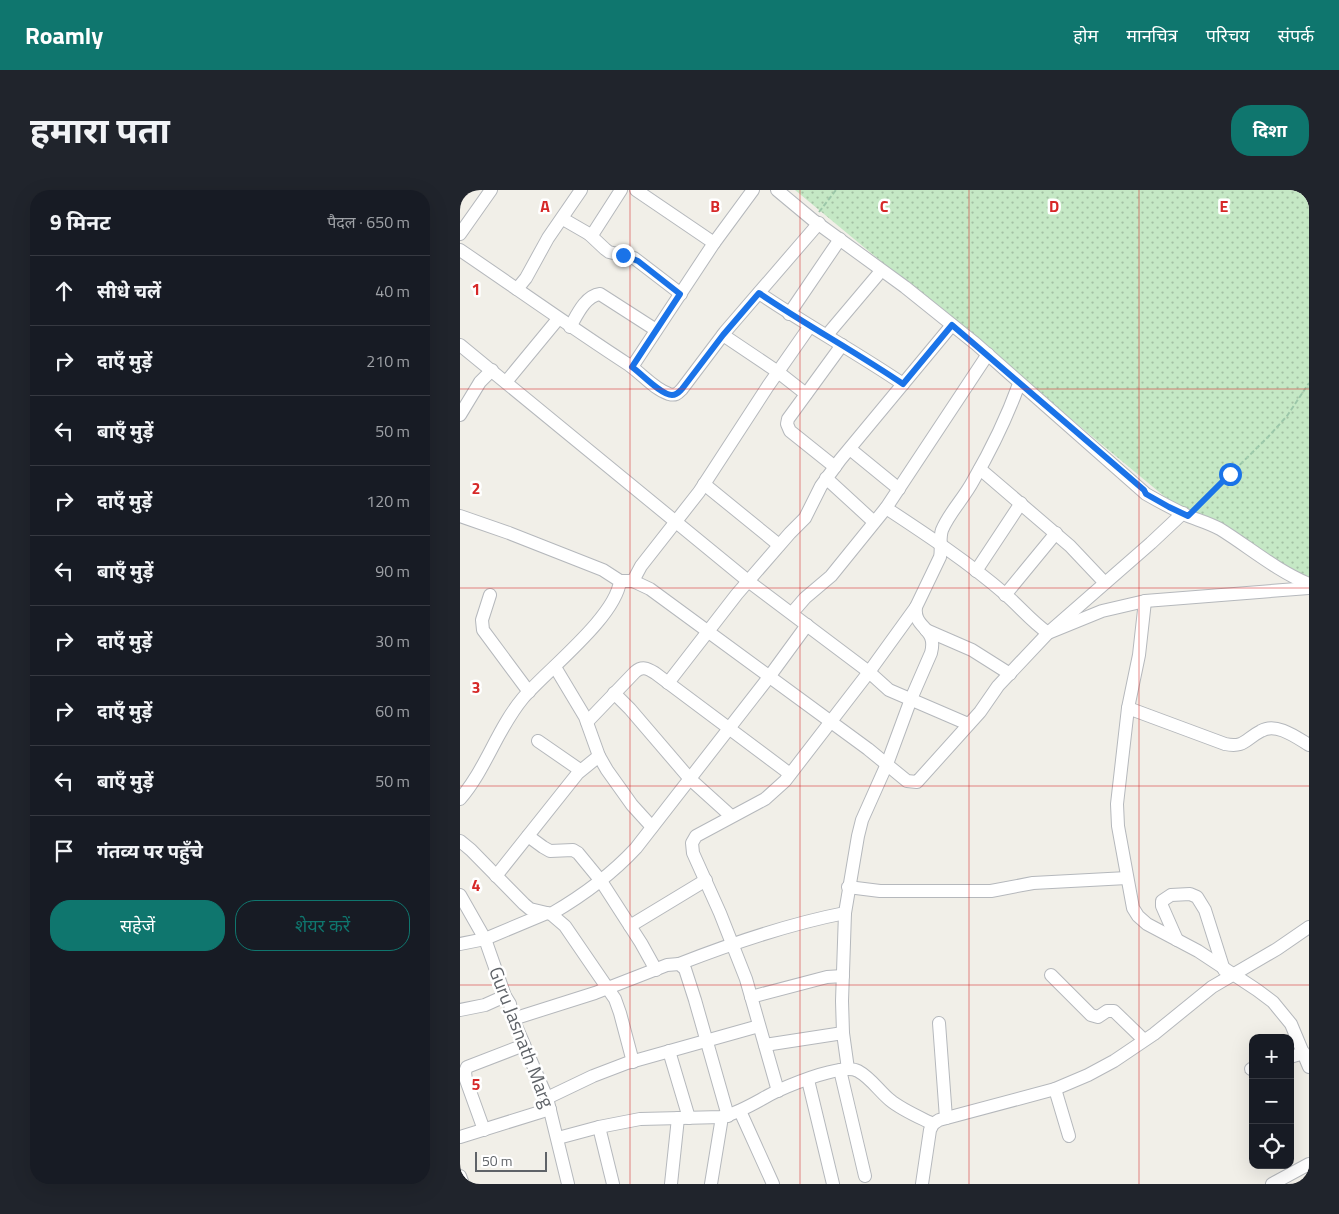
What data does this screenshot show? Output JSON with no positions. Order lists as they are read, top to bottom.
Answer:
{
  "streets": {
    "street": ["Guru Jasnath Marg"]
  },
  "scale_bar": "50 m",
  "page": {
    "header": "Roamly",
    "nav": [
      "होम",
      "मानचित्र",
      "परिचय",
      "संपर्क"
    ],
    "title": "हमारा पता",
    "buttons": [
      "दिशा",
      ["सहेजें", "शेयर करें"]
    ],
    "heading": ["9 मिनट", "पैदल · 650 m"],
    "list": [
      ["सीधे चलें", "40 m"],
      ["दाएँ मुड़ें", "210 m"],
      ["बाएँ मुड़ें", "50 m"],
      ["दाएँ मुड़ें", "120 m"],
      ["बाएँ मुड़ें", "90 m"],
      ["दाएँ मुड़ें", "30 m"],
      ["दाएँ मुड़ें", "60 m"],
      ["बाएँ मुड़ें", "50 m"],
      "गंतव्य पर पहुँचे"
    ],
    "map_buttons": ["+", "−"],
    "scale": "50 m"
  },
  "grid": {
    "columns": [
      "A",
      "B",
      "C",
      "D",
      "E"
    ],
    "rows": [
      "1",
      "2",
      "3",
      "4",
      "5"
    ]
  }
}
